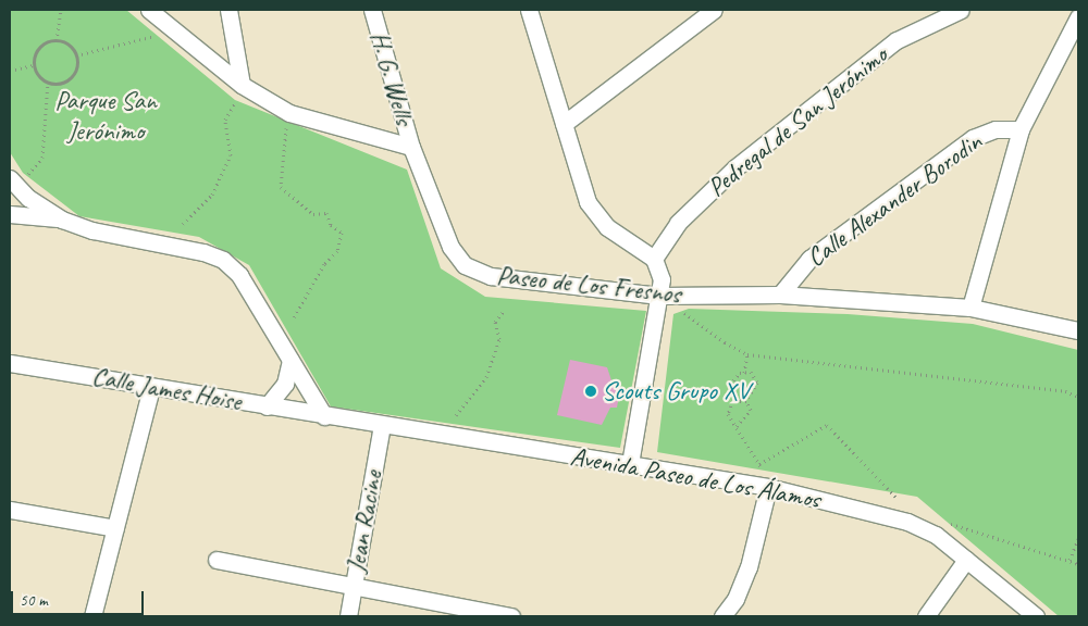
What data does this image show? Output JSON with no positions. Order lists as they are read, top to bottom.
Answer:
{
  "streets": {
    "street": [
      "H. G. Wells",
      "Pedregal de San Jerónimo",
      "Calle Alexander Borodin",
      "Paseo de Los Fresnos",
      "Calle James Hoise",
      "Avenida Paseo de Los Álamos",
      "Jean Racine"
    ]
  },
  "crossings": [
    ["H. G. Wells", "Paseo de Los Fresnos"],
    ["Calle Alexander Borodin", "Paseo de Los Fresnos"],
    ["Calle James Hoise", "Avenida Paseo de Los Álamos"],
    ["Avenida Paseo de Los Álamos", "Jean Racine"]
  ],
  "parks": ["Parque San Jerónimo"],
  "places": ["Scouts Grupo XV"],
  "scale_bar": "50 m"
}
